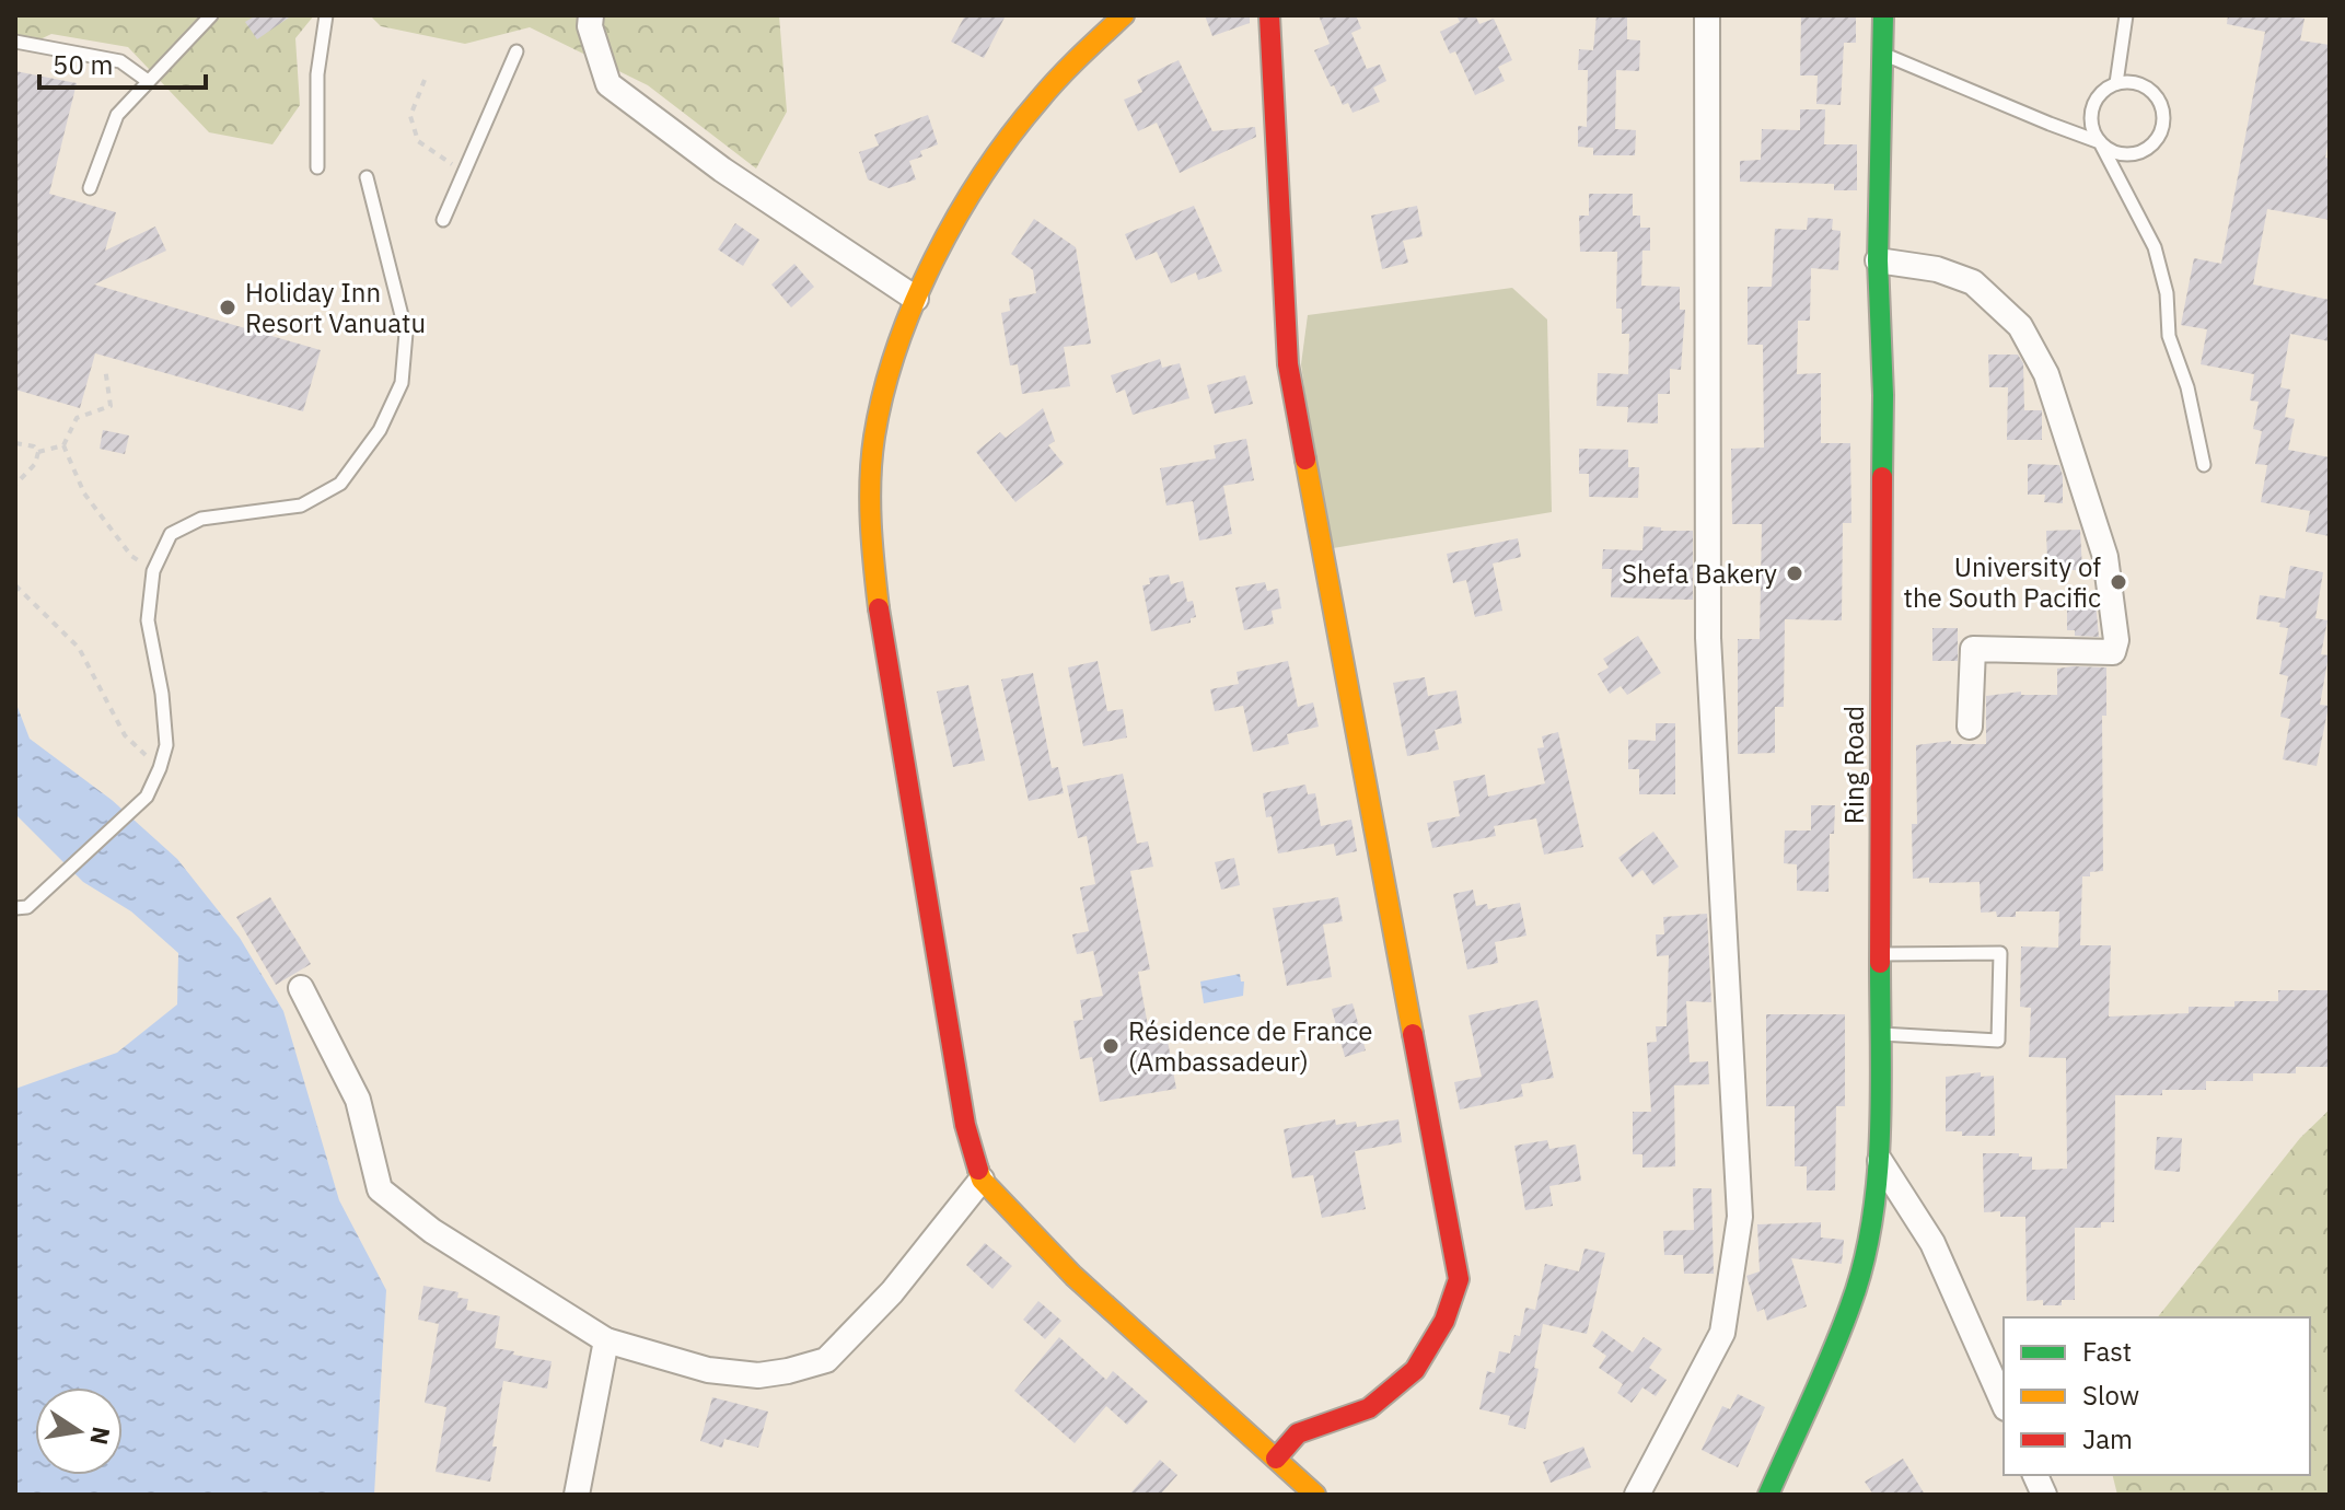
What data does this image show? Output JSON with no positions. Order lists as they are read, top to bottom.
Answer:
{
  "streets": {
    "street": ["Ring Road"]
  },
  "places": [
    "Holiday Inn Resort Vanuatu",
    "Shefa Bakery",
    "University of the South Pacific",
    "Résidence de France (Ambassadeur)"
  ],
  "legend": ["Fast", "Slow", "Jam"],
  "scale_bar": "50 m",
  "north": "right"
}
